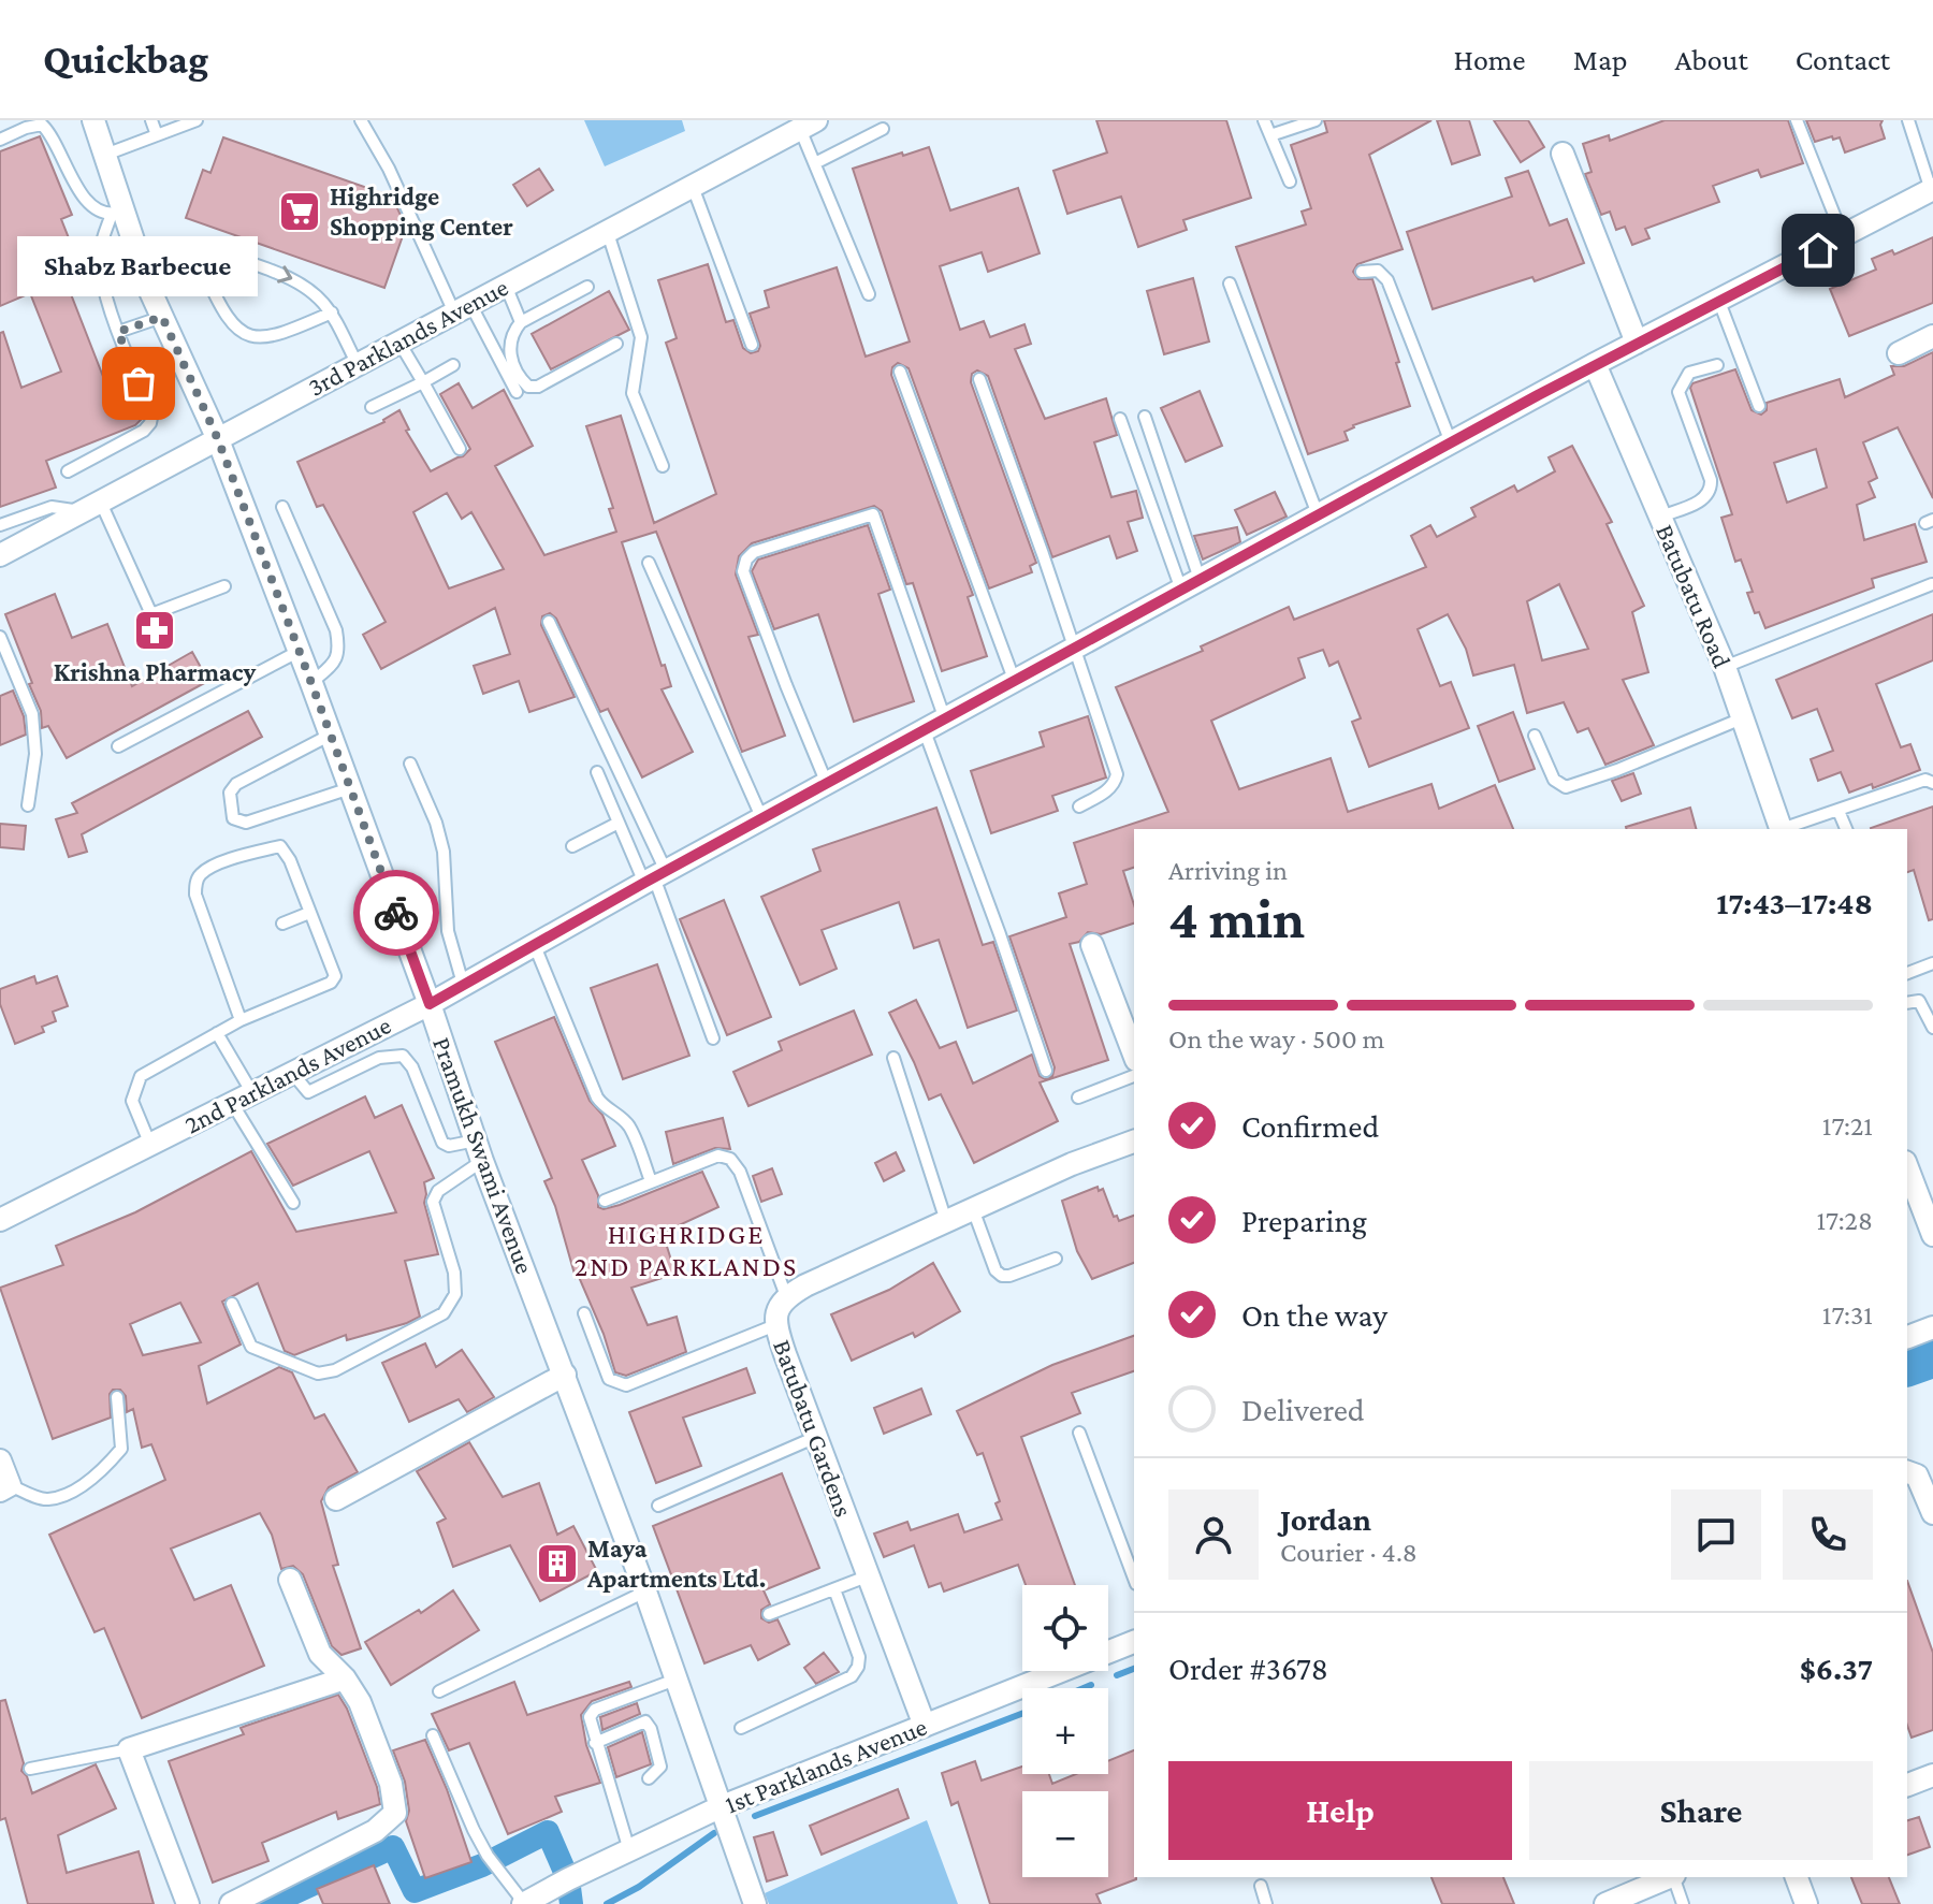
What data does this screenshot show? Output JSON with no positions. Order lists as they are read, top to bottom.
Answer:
{
  "streets": {
    "street": [
      "3rd Parklands Avenue",
      "Batubatu Road",
      "2nd Parklands Avenue",
      "Pramukh Swami Avenue",
      "Batubatu Gardens",
      "1st Parklands Avenue"
    ]
  },
  "crossings": [
    ["3rd Parklands Avenue", "Pramukh Swami Avenue"],
    ["Batubatu Road", "2nd Parklands Avenue"],
    ["2nd Parklands Avenue", "Pramukh Swami Avenue"],
    ["Pramukh Swami Avenue", "1st Parklands Avenue"],
    ["Batubatu Gardens", "1st Parklands Avenue"]
  ],
  "districts": ["HIGHRIDGE 2ND PARKLANDS"],
  "places": {
    "supermarket": ["Highridge Shopping Center"],
    "other": ["Shabz Barbecue"],
    "pharmacy": ["Krishna Pharmacy"],
    "building": ["Maya Apartments Ltd."]
  },
  "page": {
    "header": "Quickbag",
    "nav": [
      "Home",
      "Map",
      "About",
      "Contact"
    ],
    "bubble": "Shabz Barbecue",
    "heading": ["4 min", "Arriving in", "17:43–17:48"],
    "panel": [
      "Jordan",
      "Courier · 4.8",
      "Order #3678",
      "$6.37"
    ],
    "bar": "On the way · 500 m",
    "list": [
      ["Confirmed", "17:21"],
      ["Preparing", "17:28"],
      ["On the way", "17:31"],
      "Delivered"
    ],
    "map_buttons": ["+", "−"],
    "buttons": ["Help", "Share"]
  }
}
